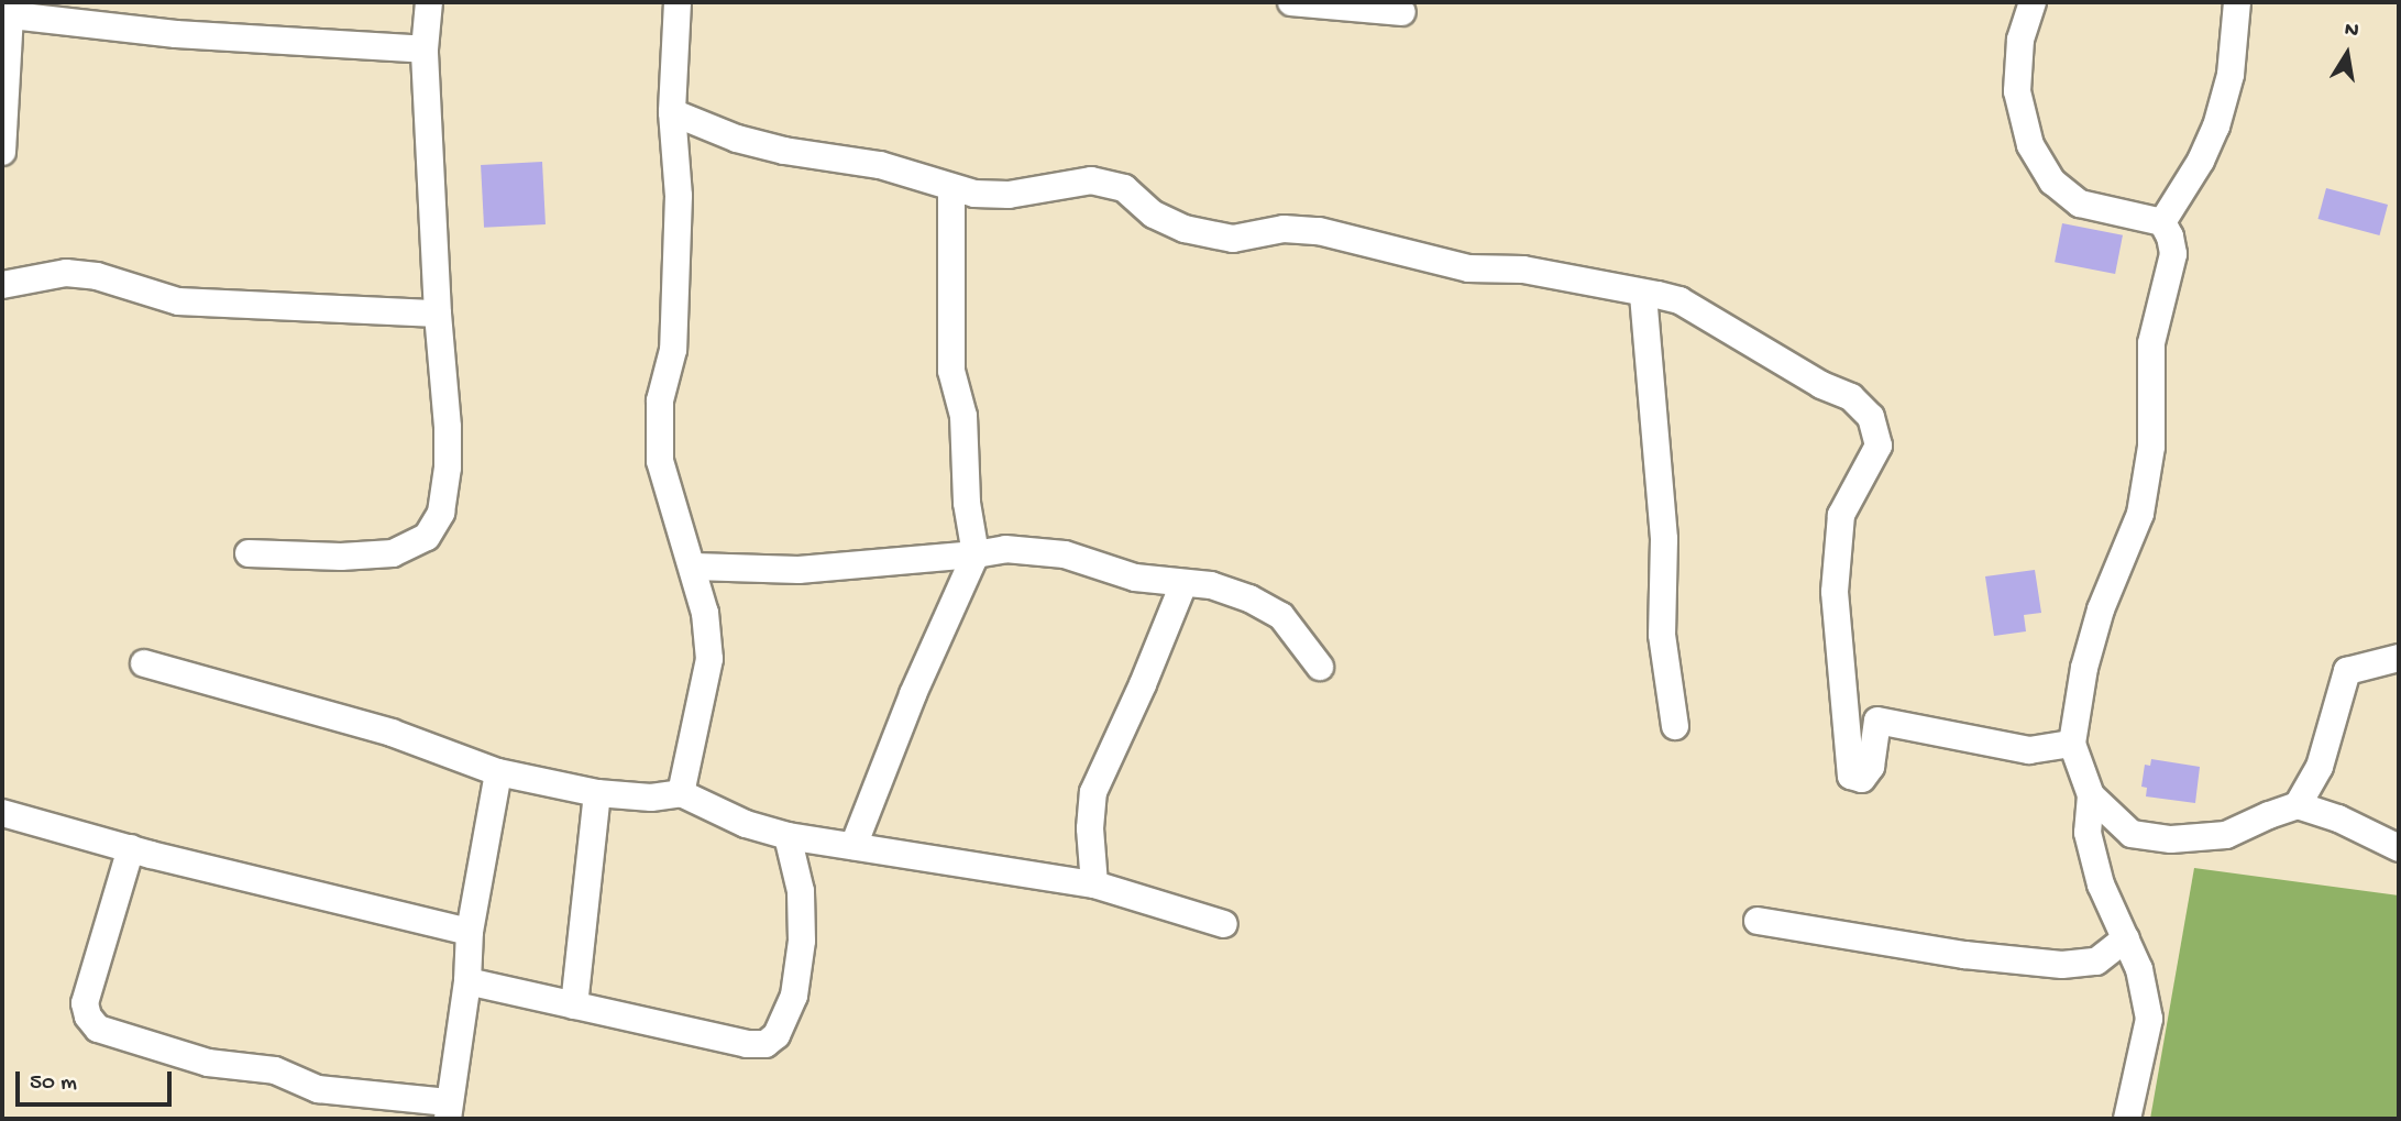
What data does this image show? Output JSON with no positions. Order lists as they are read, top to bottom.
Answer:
{
  "scale_bar": "50 m",
  "north": "top"
}
